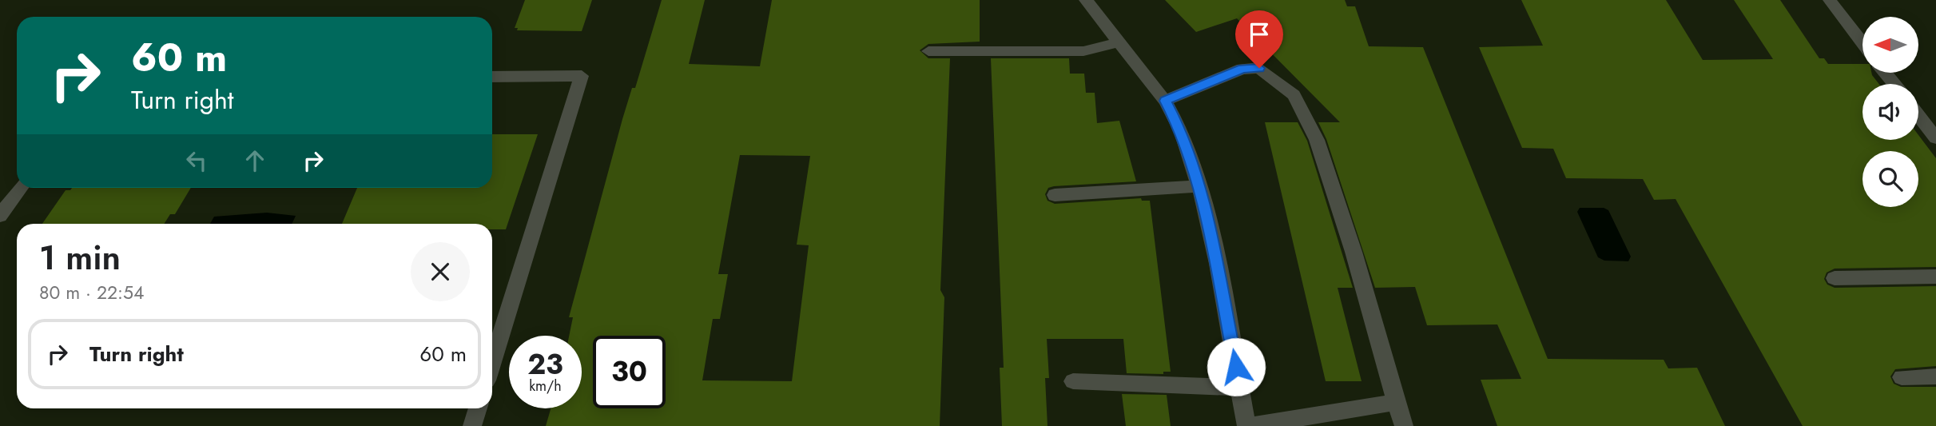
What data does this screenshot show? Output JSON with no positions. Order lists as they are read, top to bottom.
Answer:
{
  "north": "left",
  "page": {
    "turn": ["60 m", "Turn right"],
    "heading": ["1 min", "80 m · 22:54"],
    "list": [
      {
        "name": "Turn right",
        "value": "60 m"
      }
    ],
    "speed": "23 km/h",
    "limit": "30"
  }
}
